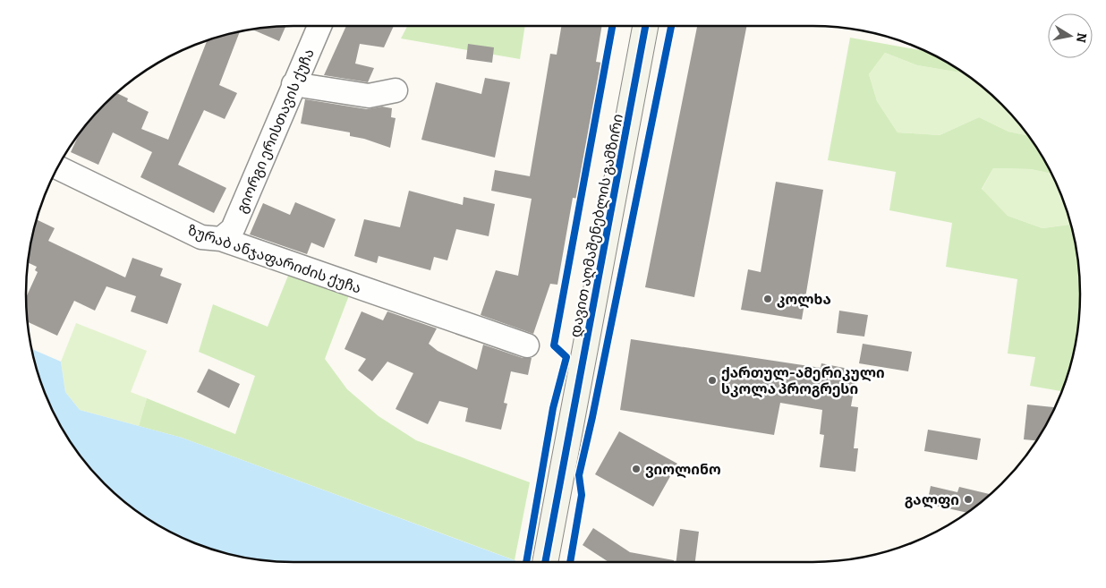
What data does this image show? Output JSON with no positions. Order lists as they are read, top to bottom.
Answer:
{
  "streets": {
    "main road": ["დავით აღმაშენებლის გამზირი"],
    "street": ["გიორგი ერისთავის ქუჩა", "ზურაბ ანჯაფარიძის ქუჩა"]
  },
  "crossings": [
    ["გიორგი ერისთავის ქუჩა", "ზურაბ ანჯაფარიძის ქუჩა"]
  ],
  "places": [
    "კოლხა",
    "ქართულ-ამერიკული სკოლა პროგრესი",
    "ვიოლინო",
    "გალფი"
  ],
  "north": "right"
}
